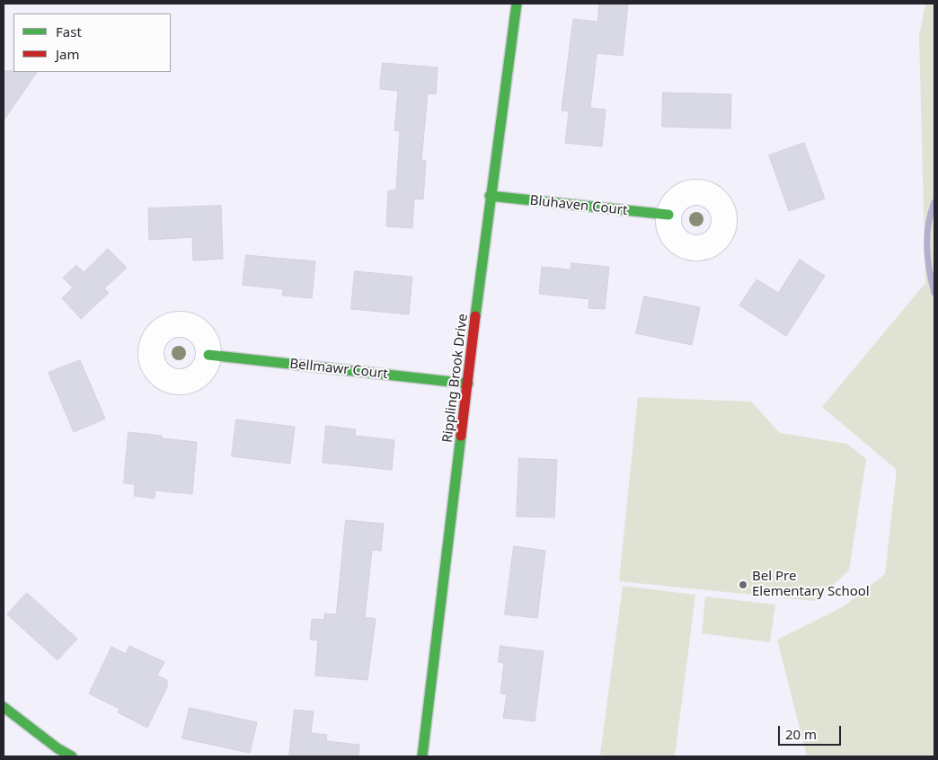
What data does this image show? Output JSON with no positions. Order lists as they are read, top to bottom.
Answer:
{
  "streets": {
    "street": ["Bluhaven Court", "Bellmawr Court", "Rippling Brook Drive"]
  },
  "crossings": [
    ["Bluhaven Court", "Rippling Brook Drive"],
    ["Bellmawr Court", "Rippling Brook Drive"]
  ],
  "places": ["Bel Pre Elementary School"],
  "legend": ["Fast", "Jam"],
  "scale_bar": "20 m"
}
